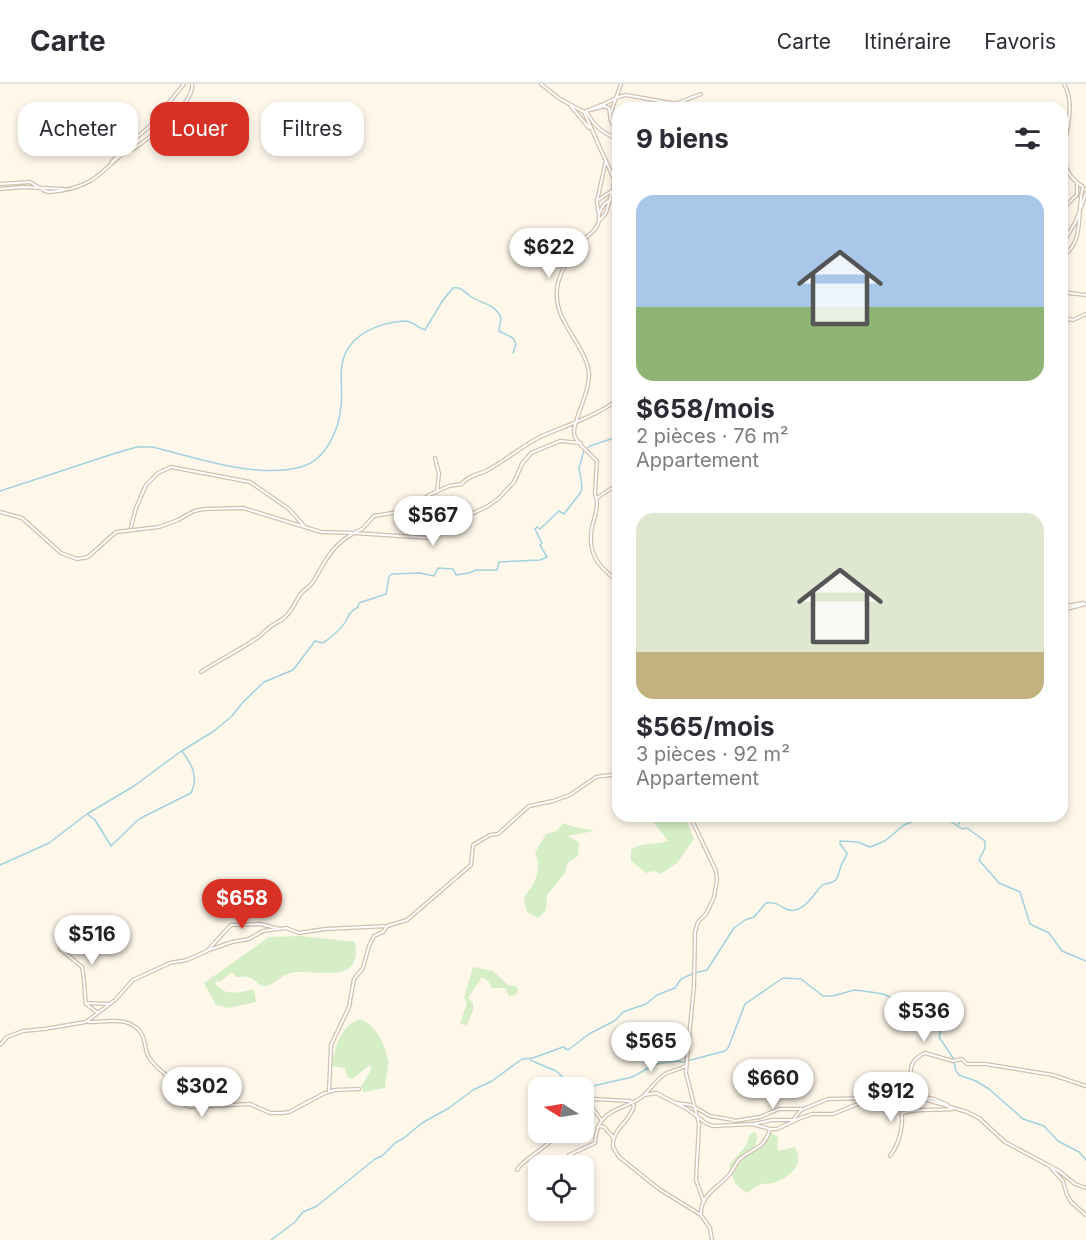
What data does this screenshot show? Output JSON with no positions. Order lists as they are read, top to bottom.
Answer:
{
  "north": "left",
  "page": {
    "header": "Carte",
    "nav": ["Carte", "Itinéraire", "Favoris"],
    "chip": ["Acheter", "Louer", "Filtres"],
    "heading": "9 biens",
    "list": [
      {
        "name": "$658/mois",
        "note": "2 pièces · 76 m² · Appartement"
      },
      {
        "name": "$565/mois",
        "note": "3 pièces · 92 m² · Appartement"
      }
    ],
    "price": [
      "$622",
      "$567",
      "$658",
      "$516",
      "$536",
      "$565",
      "$660",
      "$302",
      "$912"
    ]
  }
}
